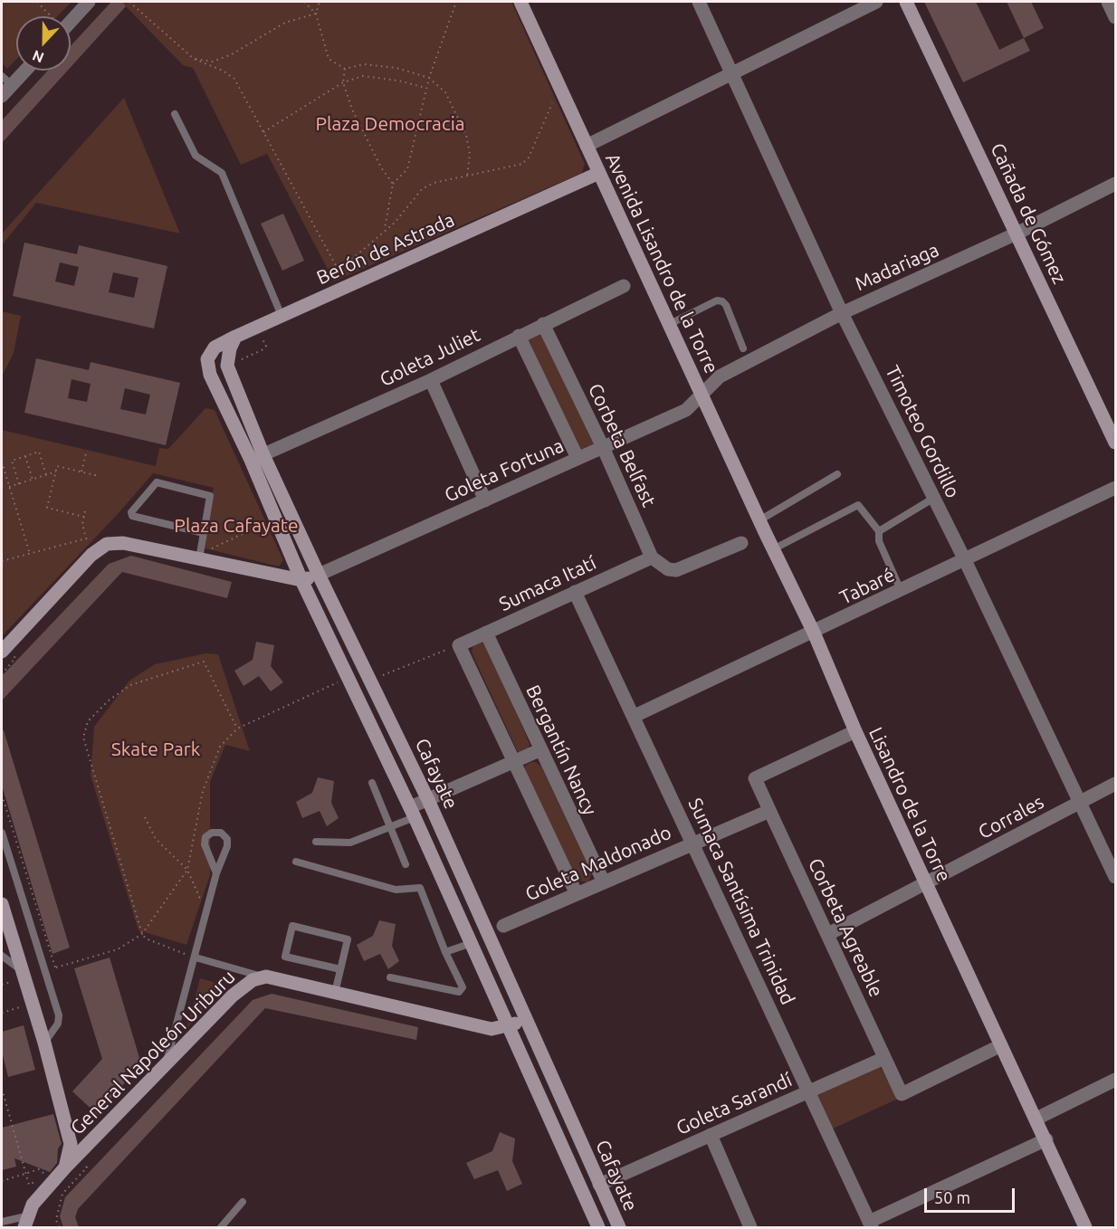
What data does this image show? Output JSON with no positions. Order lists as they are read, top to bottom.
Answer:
{
  "streets": {
    "street": [
      "Cañada de Gómez",
      "Berón de Astrada",
      "Avenida Lisandro de la Torre",
      "Madariaga",
      "Goleta Juliet",
      "Timoteo Gordillo",
      "Corbeta Belfast",
      "Goleta Fortuna",
      "Sumaca Itatí",
      "Tabaré",
      "Bergantín Nancy",
      "Cafayate",
      "Lisandro de la Torre",
      "Corrales",
      "Goleta Maldonado",
      "Sumaca Santísima Trinidad",
      "Corbeta Agreable",
      "General Napoleón Uriburu",
      "Goleta Sarandí"
    ]
  },
  "crossings": [
    ["Cañada de Gómez", "Madariaga"],
    ["Berón de Astrada", "Avenida Lisandro de la Torre"],
    ["Berón de Astrada", "Cafayate"],
    ["Avenida Lisandro de la Torre", "Madariaga"],
    ["Avenida Lisandro de la Torre", "Goleta Fortuna"],
    ["Avenida Lisandro de la Torre", "Lisandro de la Torre"],
    ["Madariaga", "Timoteo Gordillo"],
    ["Madariaga", "Goleta Fortuna"],
    ["Madariaga", "Lisandro de la Torre"],
    ["Goleta Juliet", "Corbeta Belfast"],
    ["Goleta Juliet", "Cafayate"],
    ["Timoteo Gordillo", "Tabaré"],
    ["Timoteo Gordillo", "Corrales"],
    ["Corbeta Belfast", "Goleta Fortuna"],
    ["Corbeta Belfast", "Sumaca Itatí"],
    ["Goleta Fortuna", "Cafayate"],
    ["Goleta Fortuna", "Lisandro de la Torre"],
    ["Sumaca Itatí", "Bergantín Nancy"],
    ["Sumaca Itatí", "Sumaca Santísima Trinidad"],
    ["Tabaré", "Lisandro de la Torre"],
    ["Tabaré", "Sumaca Santísima Trinidad"],
    ["Bergantín Nancy", "Goleta Maldonado"],
    ["Cafayate", "General Napoleón Uriburu"],
    ["Cafayate", "Goleta Sarandí"],
    ["Lisandro de la Torre", "Corrales"],
    ["Lisandro de la Torre", "Corbeta Agreable"],
    ["Corrales", "Corbeta Agreable"],
    ["Goleta Maldonado", "Sumaca Santísima Trinidad"],
    ["Goleta Maldonado", "Corbeta Agreable"],
    ["Sumaca Santísima Trinidad", "Goleta Sarandí"],
    ["Corbeta Agreable", "Goleta Sarandí"]
  ],
  "parks": ["Plaza Democracia", "Plaza Cafayate", "Skate Park"],
  "scale_bar": "50 m",
  "north": "bottom"
}
